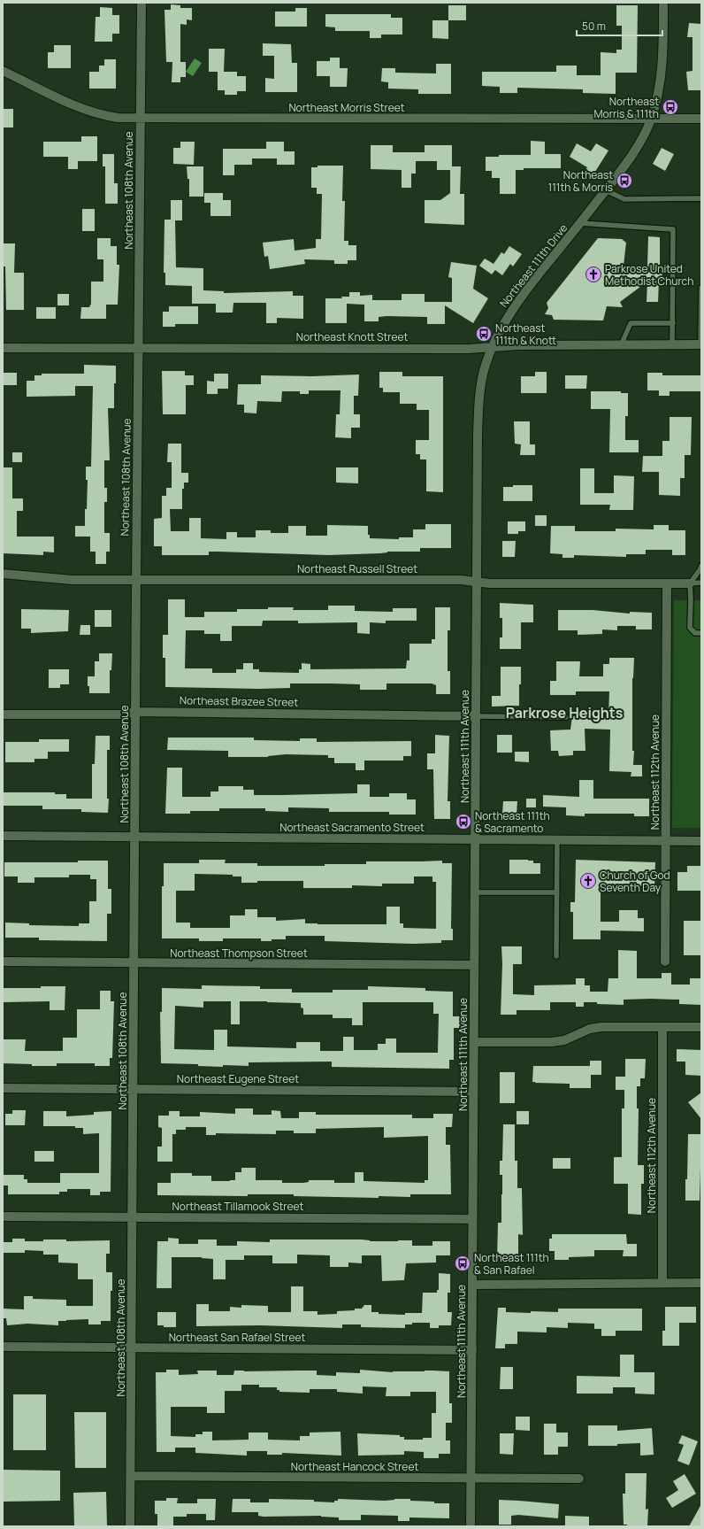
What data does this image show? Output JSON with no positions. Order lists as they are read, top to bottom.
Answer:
{
  "streets": {
    "street": [
      "Northeast Morris Street",
      "Northeast 108th Avenue",
      "Northeast 111th Drive",
      "Northeast Knott Street",
      "Northeast Russell Street",
      "Northeast Brazee Street",
      "Northeast 111th Avenue",
      "Northeast 112th Avenue",
      "Northeast Sacramento Street",
      "Northeast Thompson Street",
      "Northeast Eugene Street",
      "Northeast Tillamook Street",
      "Northeast San Rafael Street",
      "Northeast Hancock Street"
    ]
  },
  "crossings": [
    ["Northeast Morris Street", "Northeast 108th Avenue"],
    ["Northeast Morris Street", "Northeast 111th Drive"],
    ["Northeast 108th Avenue", "Northeast Knott Street"],
    ["Northeast 108th Avenue", "Northeast Russell Street"],
    ["Northeast 108th Avenue", "Northeast Brazee Street"],
    ["Northeast 108th Avenue", "Northeast Sacramento Street"],
    ["Northeast 108th Avenue", "Northeast Thompson Street"],
    ["Northeast 108th Avenue", "Northeast Eugene Street"],
    ["Northeast 108th Avenue", "Northeast Tillamook Street"],
    ["Northeast 108th Avenue", "Northeast San Rafael Street"],
    ["Northeast 108th Avenue", "Northeast Hancock Street"],
    ["Northeast 111th Drive", "Northeast Knott Street"],
    ["Northeast 111th Drive", "Northeast Russell Street"],
    ["Northeast 111th Drive", "Northeast 111th Avenue"],
    ["Northeast Russell Street", "Northeast 111th Avenue"],
    ["Northeast Russell Street", "Northeast 112th Avenue"],
    ["Northeast Brazee Street", "Northeast 111th Avenue"],
    ["Northeast 111th Avenue", "Northeast Sacramento Street"],
    ["Northeast 111th Avenue", "Northeast Thompson Street"],
    ["Northeast 111th Avenue", "Northeast Eugene Street"],
    ["Northeast 111th Avenue", "Northeast Tillamook Street"],
    ["Northeast 111th Avenue", "Northeast San Rafael Street"],
    ["Northeast 111th Avenue", "Northeast Hancock Street"],
    ["Northeast 112th Avenue", "Northeast Sacramento Street"]
  ],
  "districts": ["Parkrose Heights"],
  "places": {
    "bus stop": [
      "Northeast Morris & 111th",
      "Northeast 111th & Morris",
      "Northeast 111th & Knott",
      "Northeast 111th & Sacramento",
      "Northeast 111th & San Rafael"
    ],
    "church": ["Parkrose United Methodist Church", "Church of God Seventh Day"]
  },
  "scale_bar": "50 m"
}
